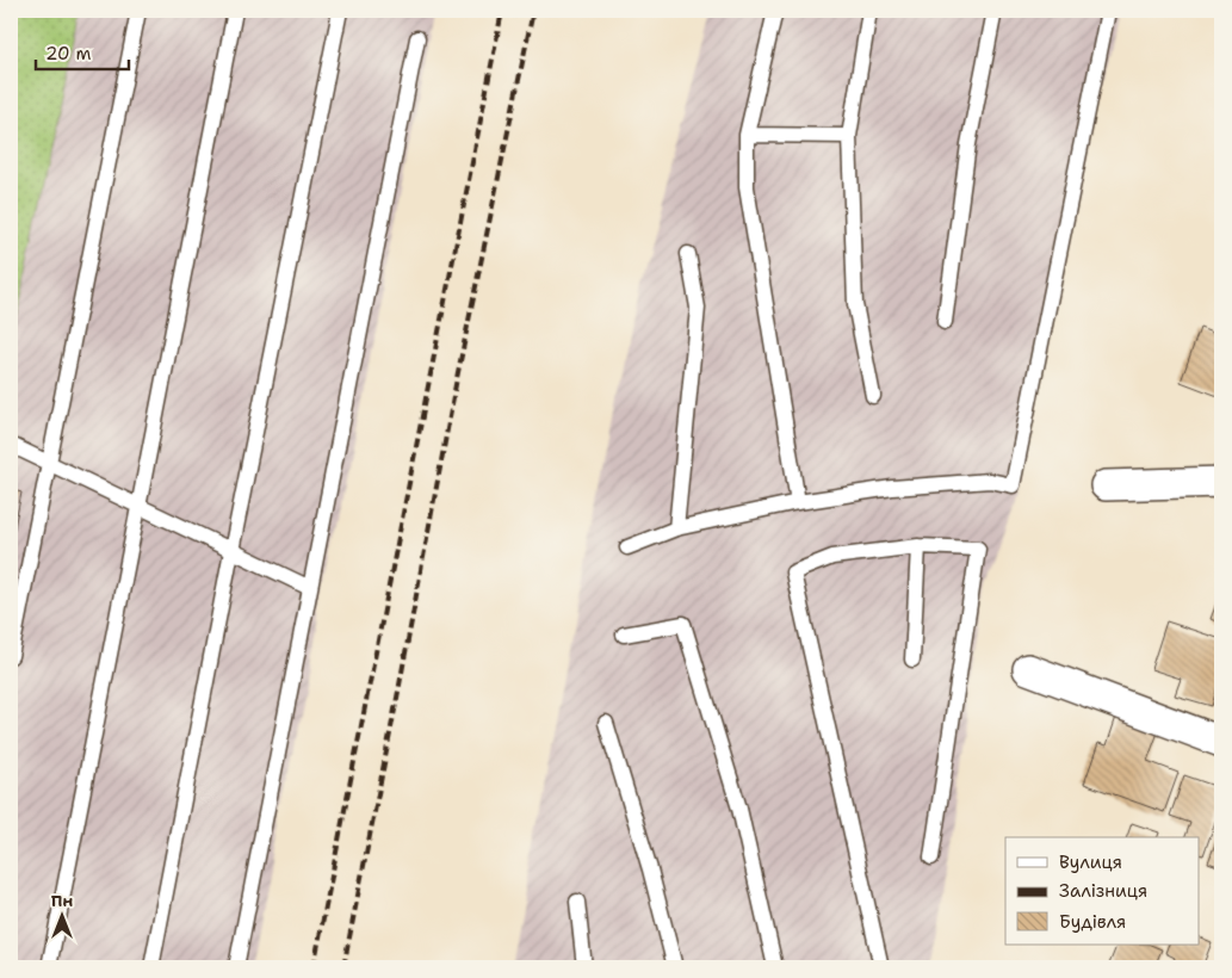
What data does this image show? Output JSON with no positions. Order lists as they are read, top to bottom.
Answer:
{
  "legend": ["Вулиця", "Залізниця", "Будівля"],
  "scale_bar": "20 m",
  "north": "top"
}
